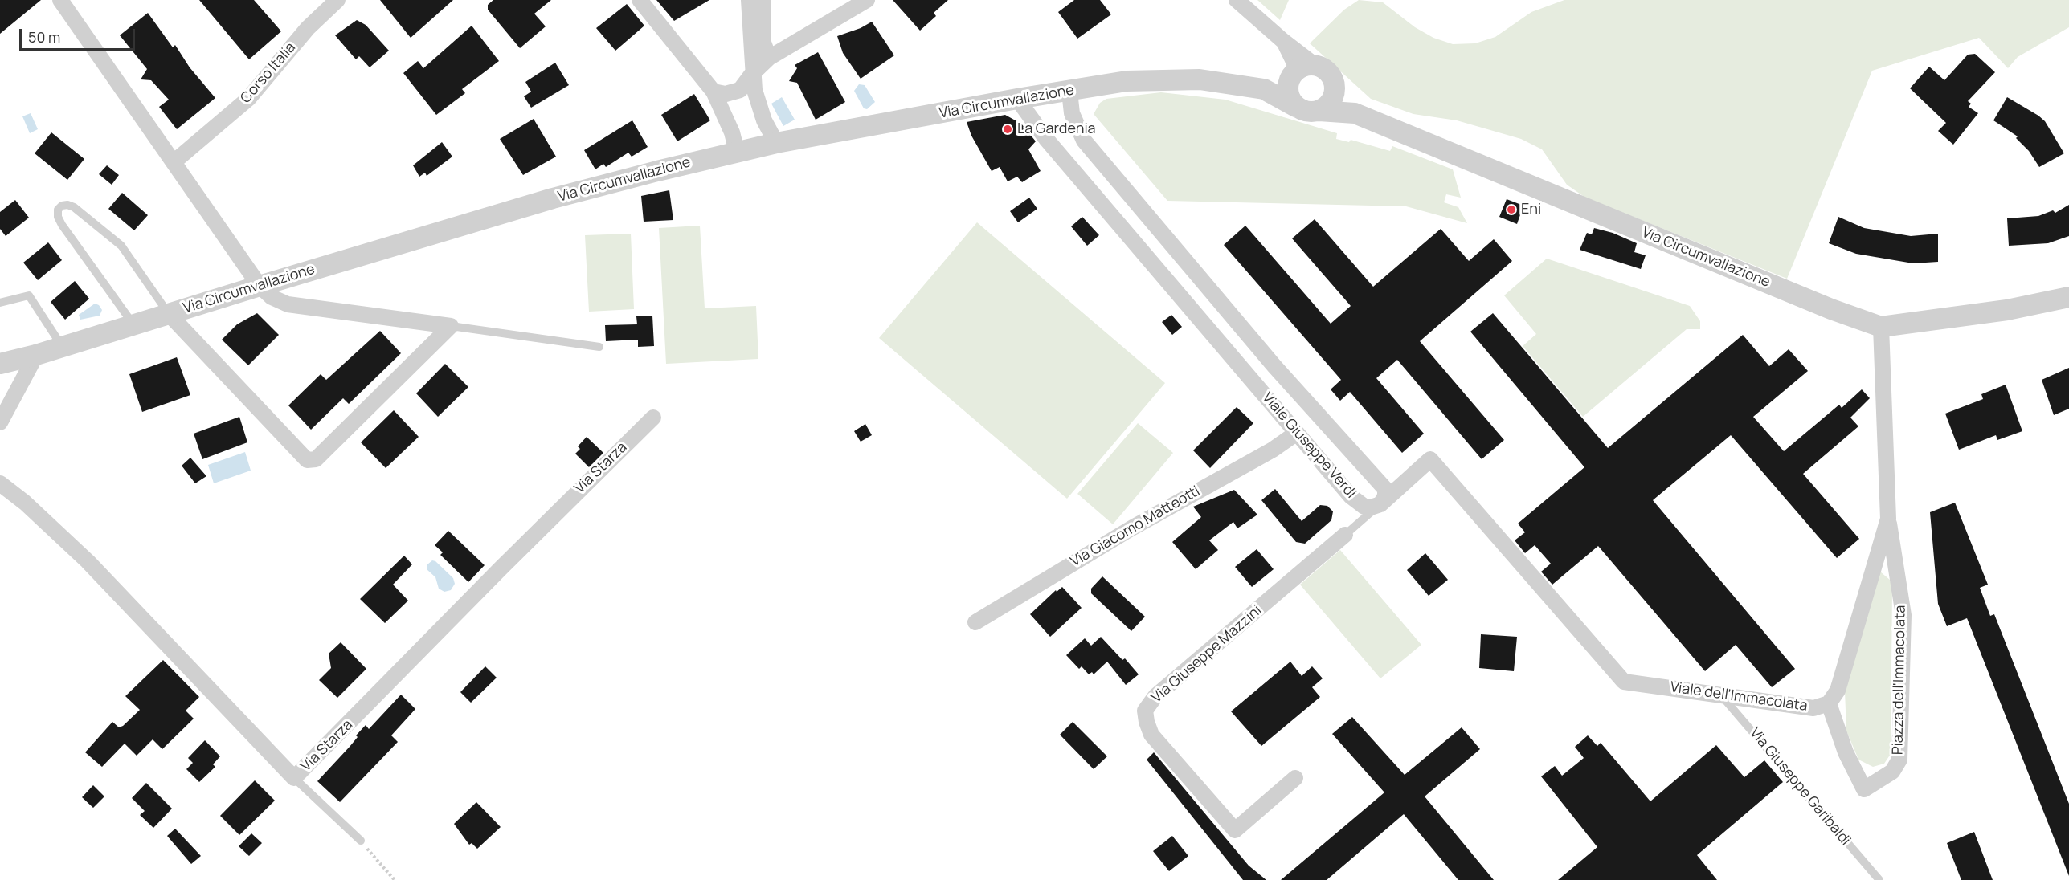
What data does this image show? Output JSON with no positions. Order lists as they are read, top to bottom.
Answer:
{
  "streets": {
    "street": [
      "Corso Italia",
      "Via Circumvallazione",
      "Viale Giuseppe Verdi",
      "Via Starza",
      "Via Giacomo Matteotti",
      "Via Giuseppe Mazzini",
      "Piazza dell'Immacolata",
      "Viale dell'Immacolata"
    ],
    "lane": ["Via Giuseppe Garibaldi"]
  },
  "crossings": [
    ["Via Circumvallazione", "Viale Giuseppe Verdi"],
    ["Via Circumvallazione", "Viale dell'Immacolata"],
    ["Viale Giuseppe Verdi", "Via Giacomo Matteotti"],
    ["Viale Giuseppe Verdi", "Via Giuseppe Mazzini"],
    ["Viale Giuseppe Verdi", "Viale dell'Immacolata"],
    ["Via Giuseppe Mazzini", "Viale dell'Immacolata"],
    ["Piazza dell'Immacolata", "Viale dell'Immacolata"],
    ["Viale dell'Immacolata", "Via Giuseppe Garibaldi"]
  ],
  "places": ["La Gardenia", "Eni"],
  "scale_bar": "50 m"
}
